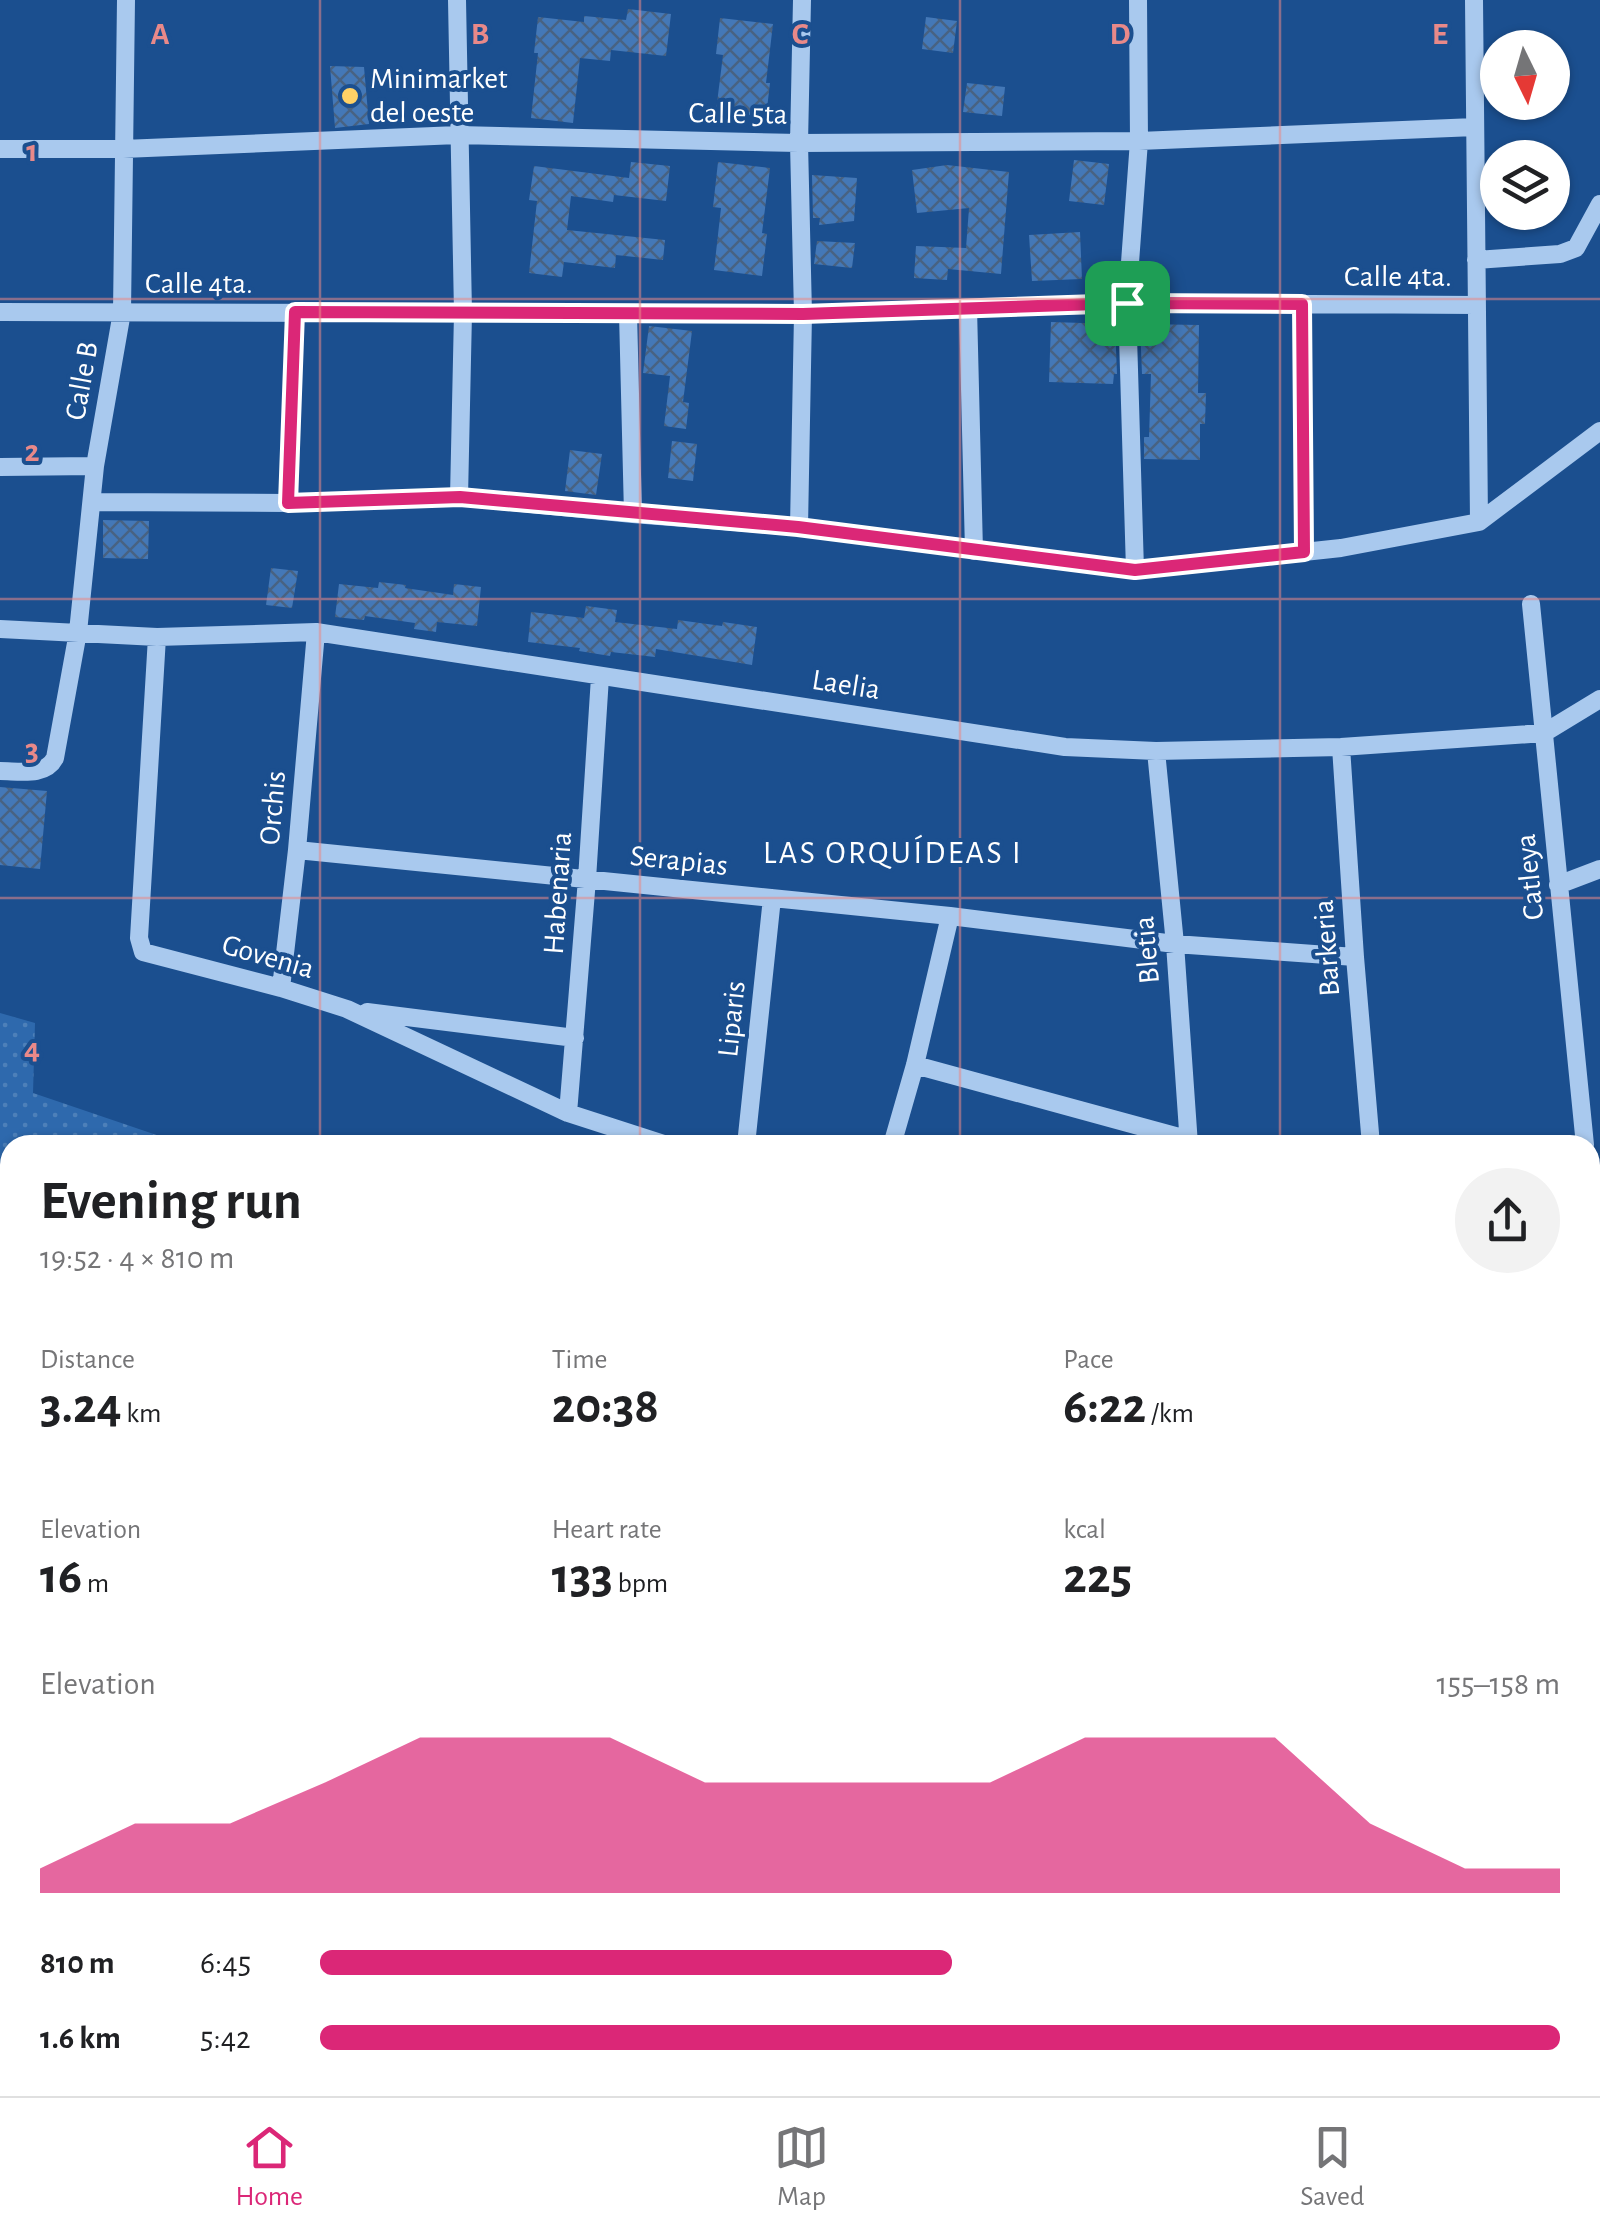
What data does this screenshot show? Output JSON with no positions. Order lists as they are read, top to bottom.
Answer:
{
  "streets": {
    "street": [
      "Calle 5ta",
      "Calle 4ta.",
      "Calle B",
      "Laelia",
      "Orchis",
      "Serapias",
      "Catleya",
      "Habenaria",
      "Barkeria",
      "Bletia",
      "Govenia",
      "Liparis"
    ]
  },
  "crossings": [
    ["Calle 5ta", "Calle B"],
    ["Calle 4ta.", "Calle B"],
    ["Calle B", "Laelia"],
    ["Laelia", "Orchis"],
    ["Laelia", "Catleya"],
    ["Laelia", "Habenaria"],
    ["Laelia", "Barkeria"],
    ["Laelia", "Bletia"],
    ["Laelia", "Govenia"],
    ["Orchis", "Serapias"],
    ["Orchis", "Govenia"],
    ["Serapias", "Habenaria"],
    ["Serapias", "Barkeria"],
    ["Serapias", "Bletia"],
    ["Serapias", "Liparis"],
    ["Habenaria", "Govenia"]
  ],
  "districts": ["LAS ORQUÍDEAS I"],
  "places": ["Minimarket del oeste"],
  "north": "bottom",
  "page": {
    "heading": ["Evening run", "19:52 · 4 × 810 m"],
    "stats": [
      ["Distance", "3.24 km"],
      ["Time", "20:38"],
      ["Pace", "6:22 /km"],
      ["Elevation", "16 m"],
      ["Heart rate", "133 bpm"],
      ["kcal", "225"]
    ],
    "chart": ["Elevation", "155–158 m"],
    "list": [
      {
        "name": "810 m",
        "note": "6:45"
      },
      {
        "name": "1.6 km",
        "note": "5:42"
      }
    ],
    "tabs": ["Home", "Map", "Saved"]
  },
  "grid": {
    "columns": [
      "A",
      "B",
      "C",
      "D",
      "E"
    ],
    "rows": [
      "1",
      "2",
      "3",
      "4"
    ]
  }
}
